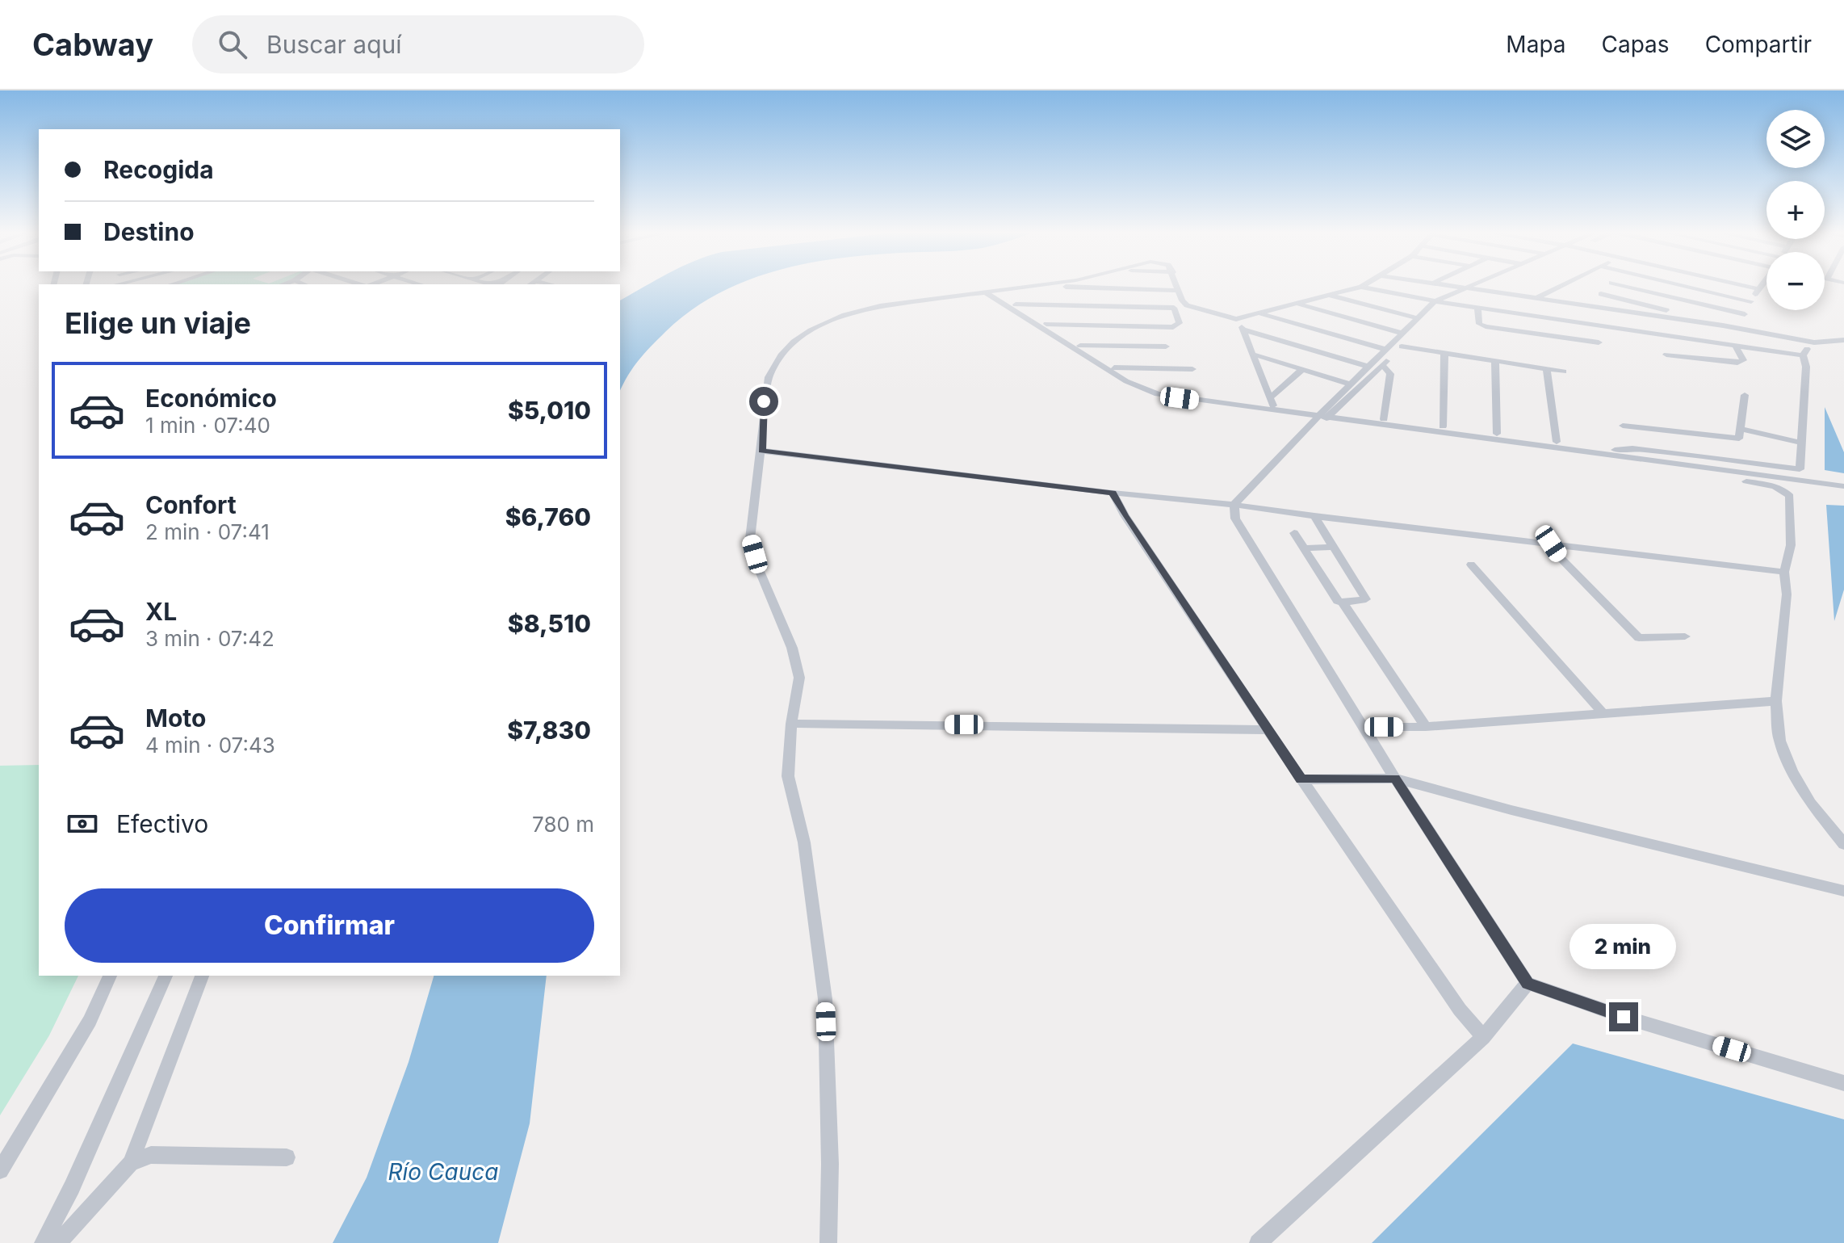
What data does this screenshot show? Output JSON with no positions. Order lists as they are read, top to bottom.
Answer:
{
  "water": ["Río Cauca"],
  "page": {
    "header": "Cabway",
    "search": "Buscar aquí",
    "nav": ["Mapa", "Capas", "Compartir"],
    "map_buttons": ["+", "−"],
    "banner": ["Recogida", "Destino"],
    "heading": "Elige un viaje",
    "list": [
      {
        "name": "Económico",
        "note": "1 min · 07:40",
        "value": "$5,010"
      },
      {
        "name": "Confort",
        "note": "2 min · 07:41",
        "value": "$6,760"
      },
      {
        "name": "XL",
        "note": "3 min · 07:42",
        "value": "$8,510"
      },
      {
        "name": "Moto",
        "note": "4 min · 07:43",
        "value": "$7,830"
      }
    ],
    "pay": ["Efectivo", "780 m"],
    "buttons": "Confirmar",
    "bubble": "2 min"
  }
}
